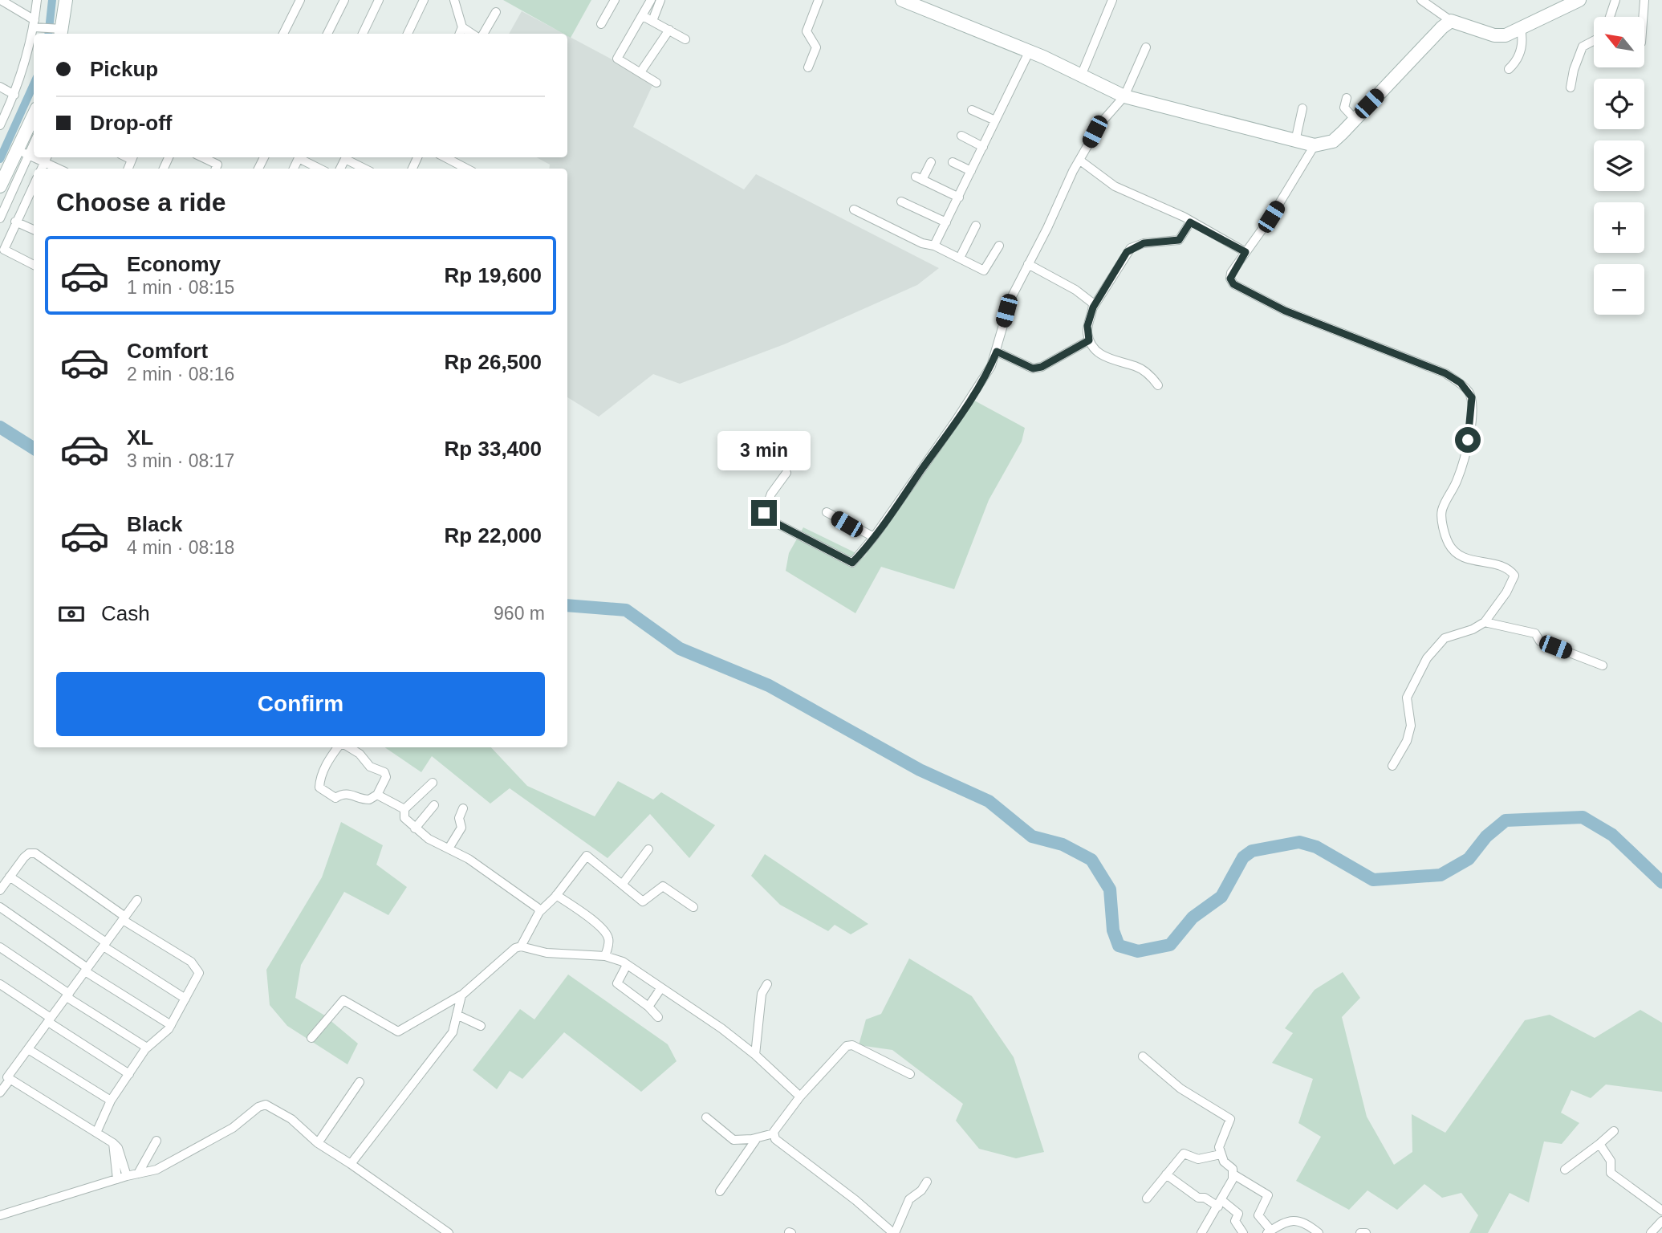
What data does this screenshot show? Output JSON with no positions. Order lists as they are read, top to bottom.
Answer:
{
  "north": "top left",
  "page": {
    "map_buttons": ["+", "−"],
    "banner": ["Pickup", "Drop-off"],
    "heading": "Choose a ride",
    "list": [
      {
        "name": "Economy",
        "note": "1 min · 08:15",
        "value": "Rp 19,600"
      },
      {
        "name": "Comfort",
        "note": "2 min · 08:16",
        "value": "Rp 26,500"
      },
      {
        "name": "XL",
        "note": "3 min · 08:17",
        "value": "Rp 33,400"
      },
      {
        "name": "Black",
        "note": "4 min · 08:18",
        "value": "Rp 22,000"
      }
    ],
    "bubble": "3 min",
    "pay": ["Cash", "960 m"],
    "buttons": "Confirm"
  }
}
